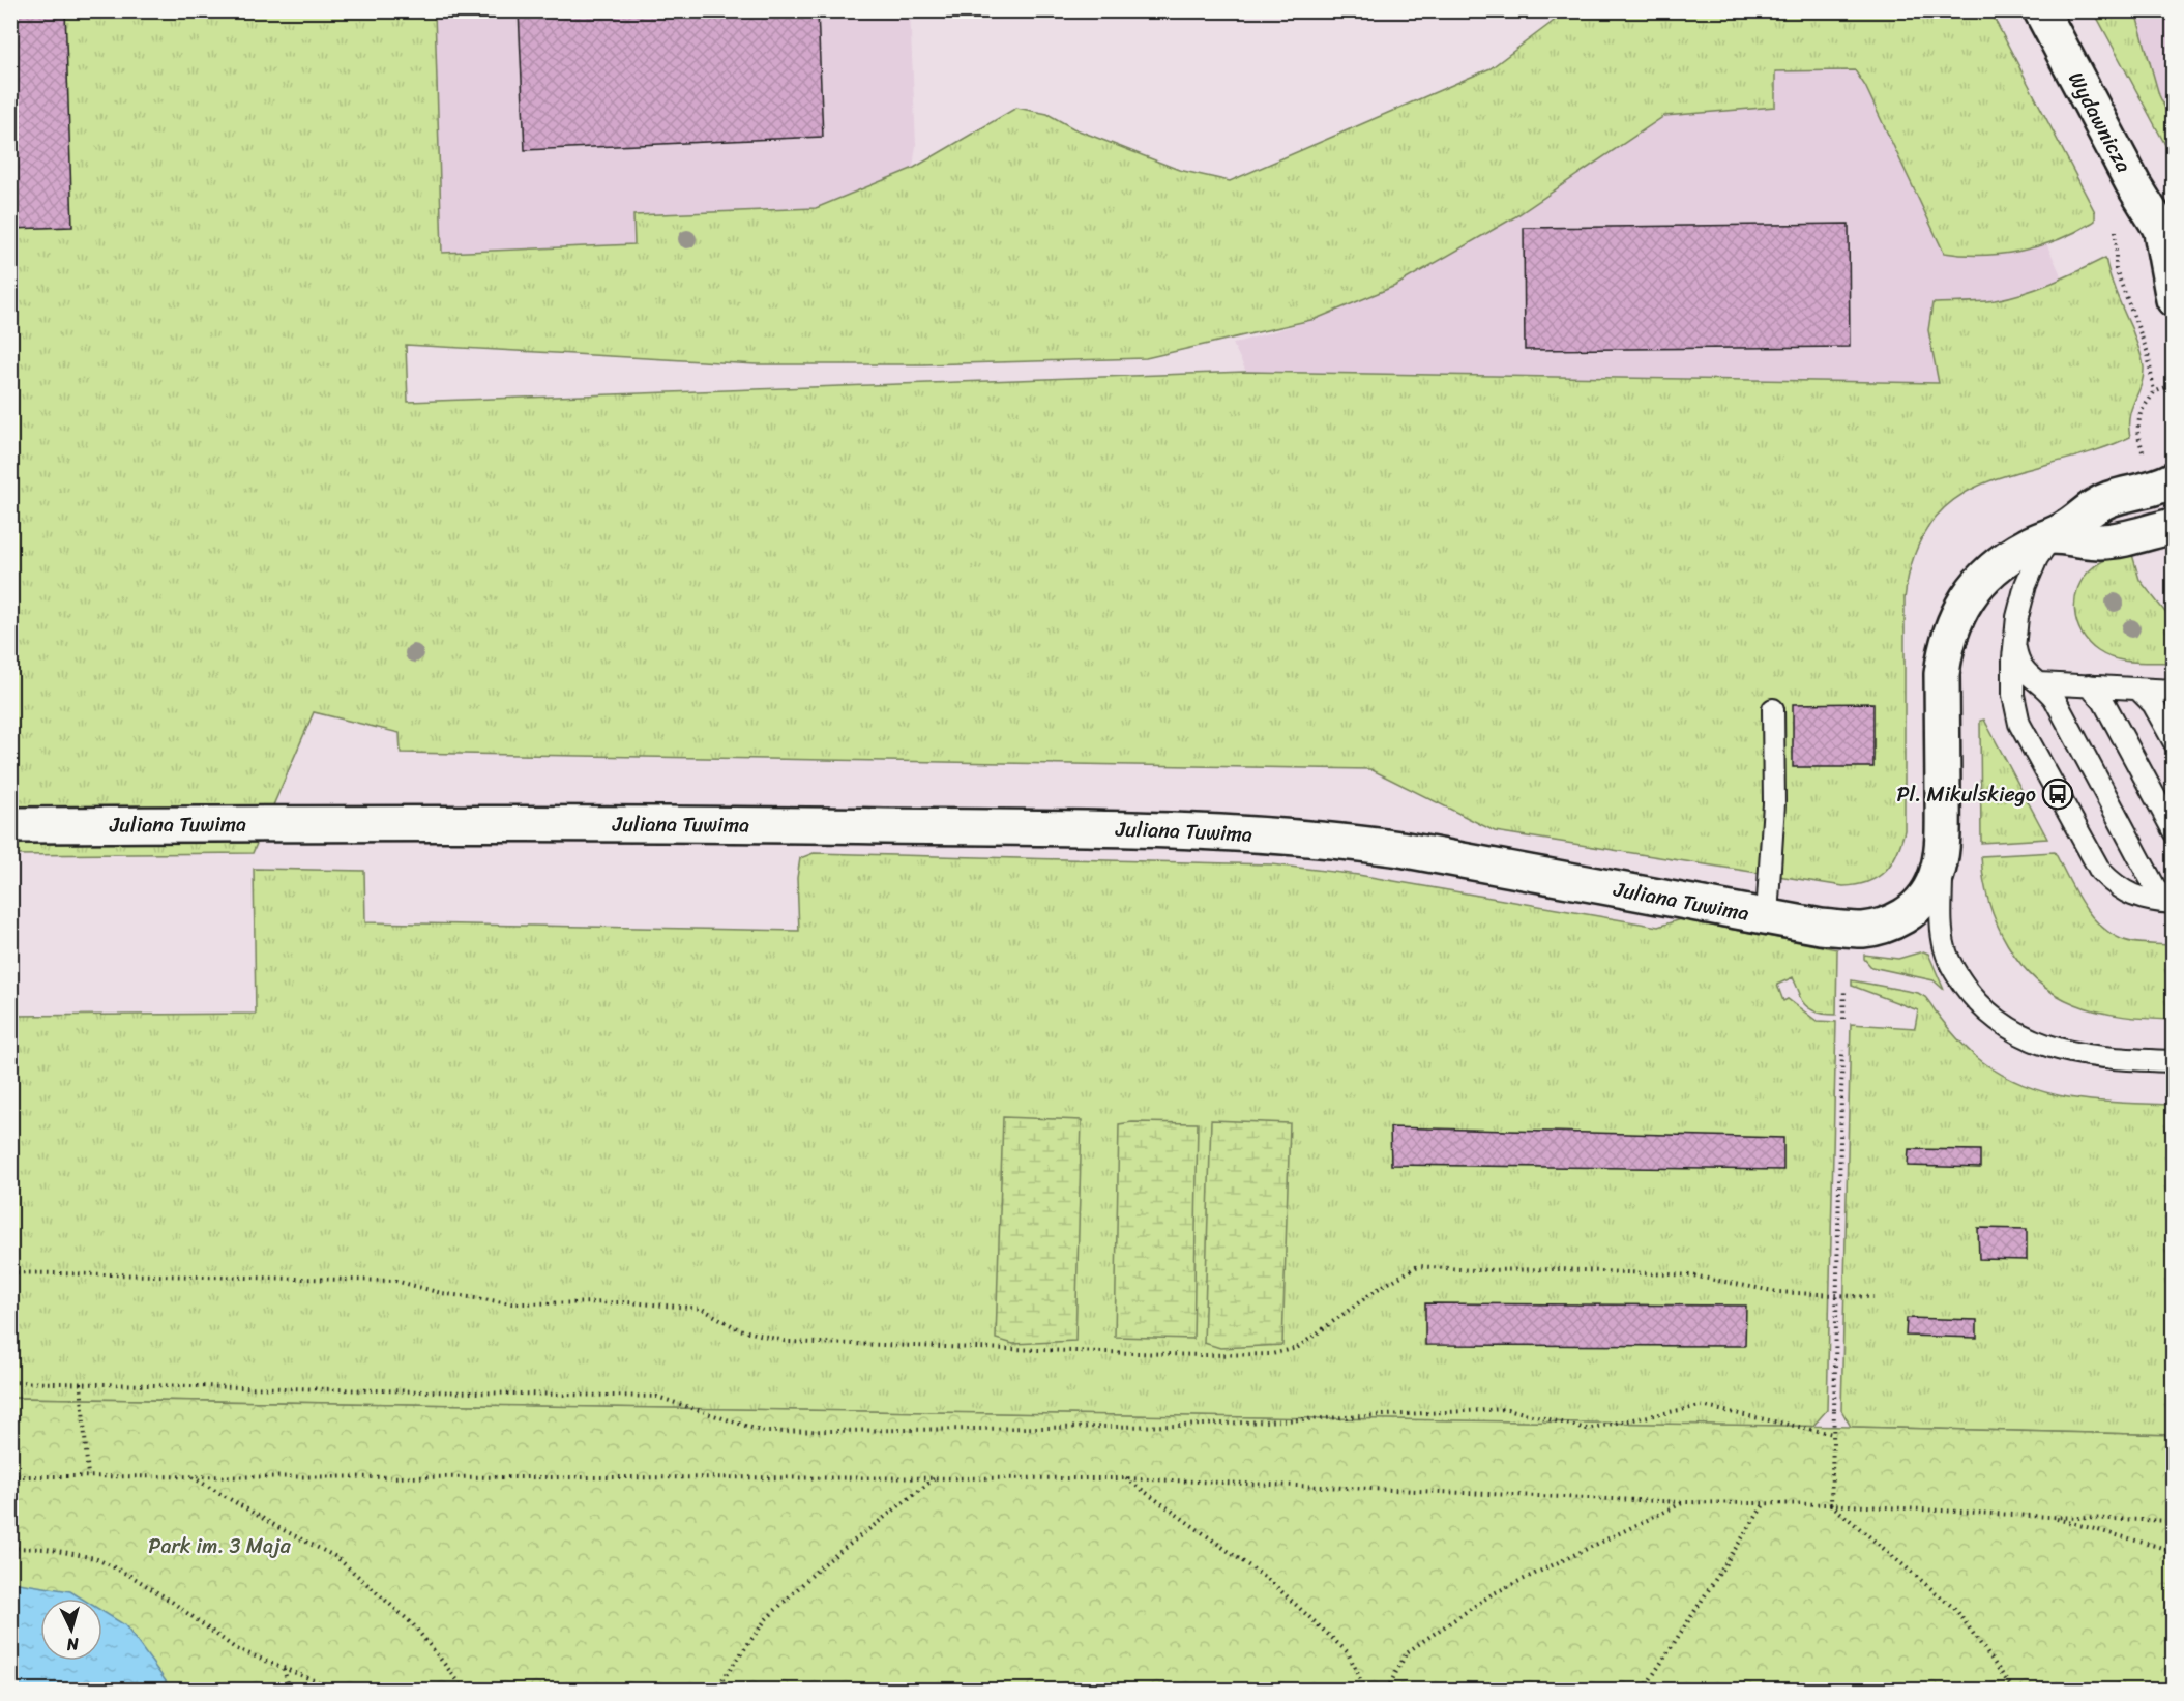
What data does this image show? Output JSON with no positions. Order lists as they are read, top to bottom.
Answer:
{
  "streets": {
    "street": ["Wydawnicza", "Juliana Tuwima"]
  },
  "parks": ["Park im. 3 Maja"],
  "places": {
    "bus stop": ["Pl. Mikulskiego"]
  },
  "north": "bottom"
}
